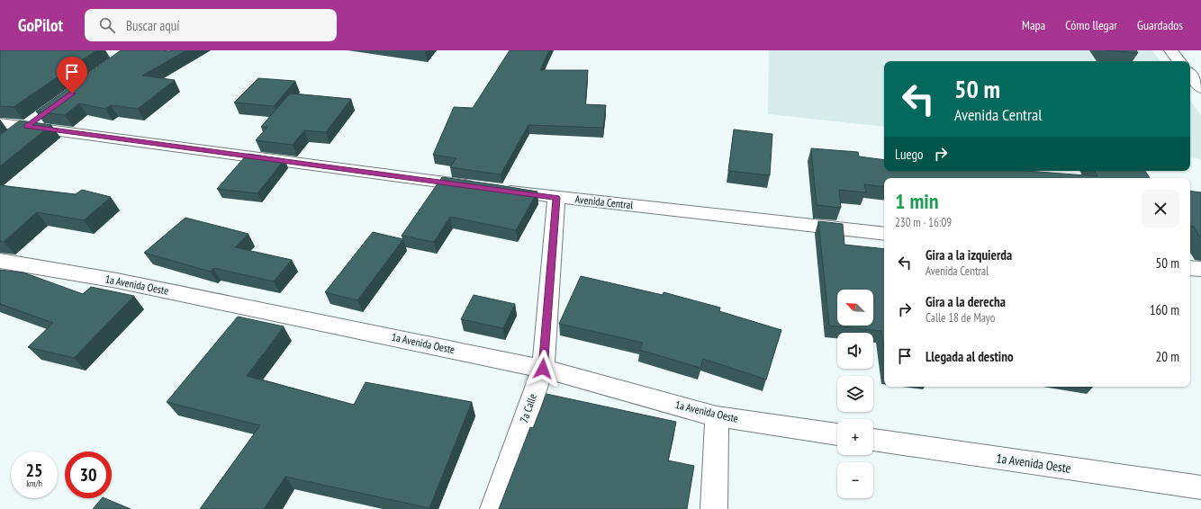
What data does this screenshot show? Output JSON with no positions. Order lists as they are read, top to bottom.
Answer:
{
  "streets": {
    "street": ["Avenida Central", "1a Avenida Oeste", "7a Calle"]
  },
  "crossings": [
    ["Avenida Central", "7a Calle"],
    ["1a Avenida Oeste", "7a Calle"]
  ],
  "north": "top left",
  "page": {
    "header": "GoPilot",
    "search": "Buscar aquí",
    "nav": ["Mapa", "Cómo llegar", "Guardados"],
    "turn": ["50 m", "Avenida Central"],
    "then": "Luego",
    "heading": ["1 min", "230 m · 16:09"],
    "list": [
      {
        "name": "Gira a la izquierda",
        "note": "Avenida Central",
        "value": "50 m"
      },
      {
        "name": "Gira a la derecha",
        "note": "Calle 18 de Mayo",
        "value": "160 m"
      },
      {
        "name": "Llegada al destino",
        "value": "20 m"
      }
    ],
    "map_buttons": ["+", "−"],
    "speed": "25 km/h",
    "limit": "30"
  }
}
